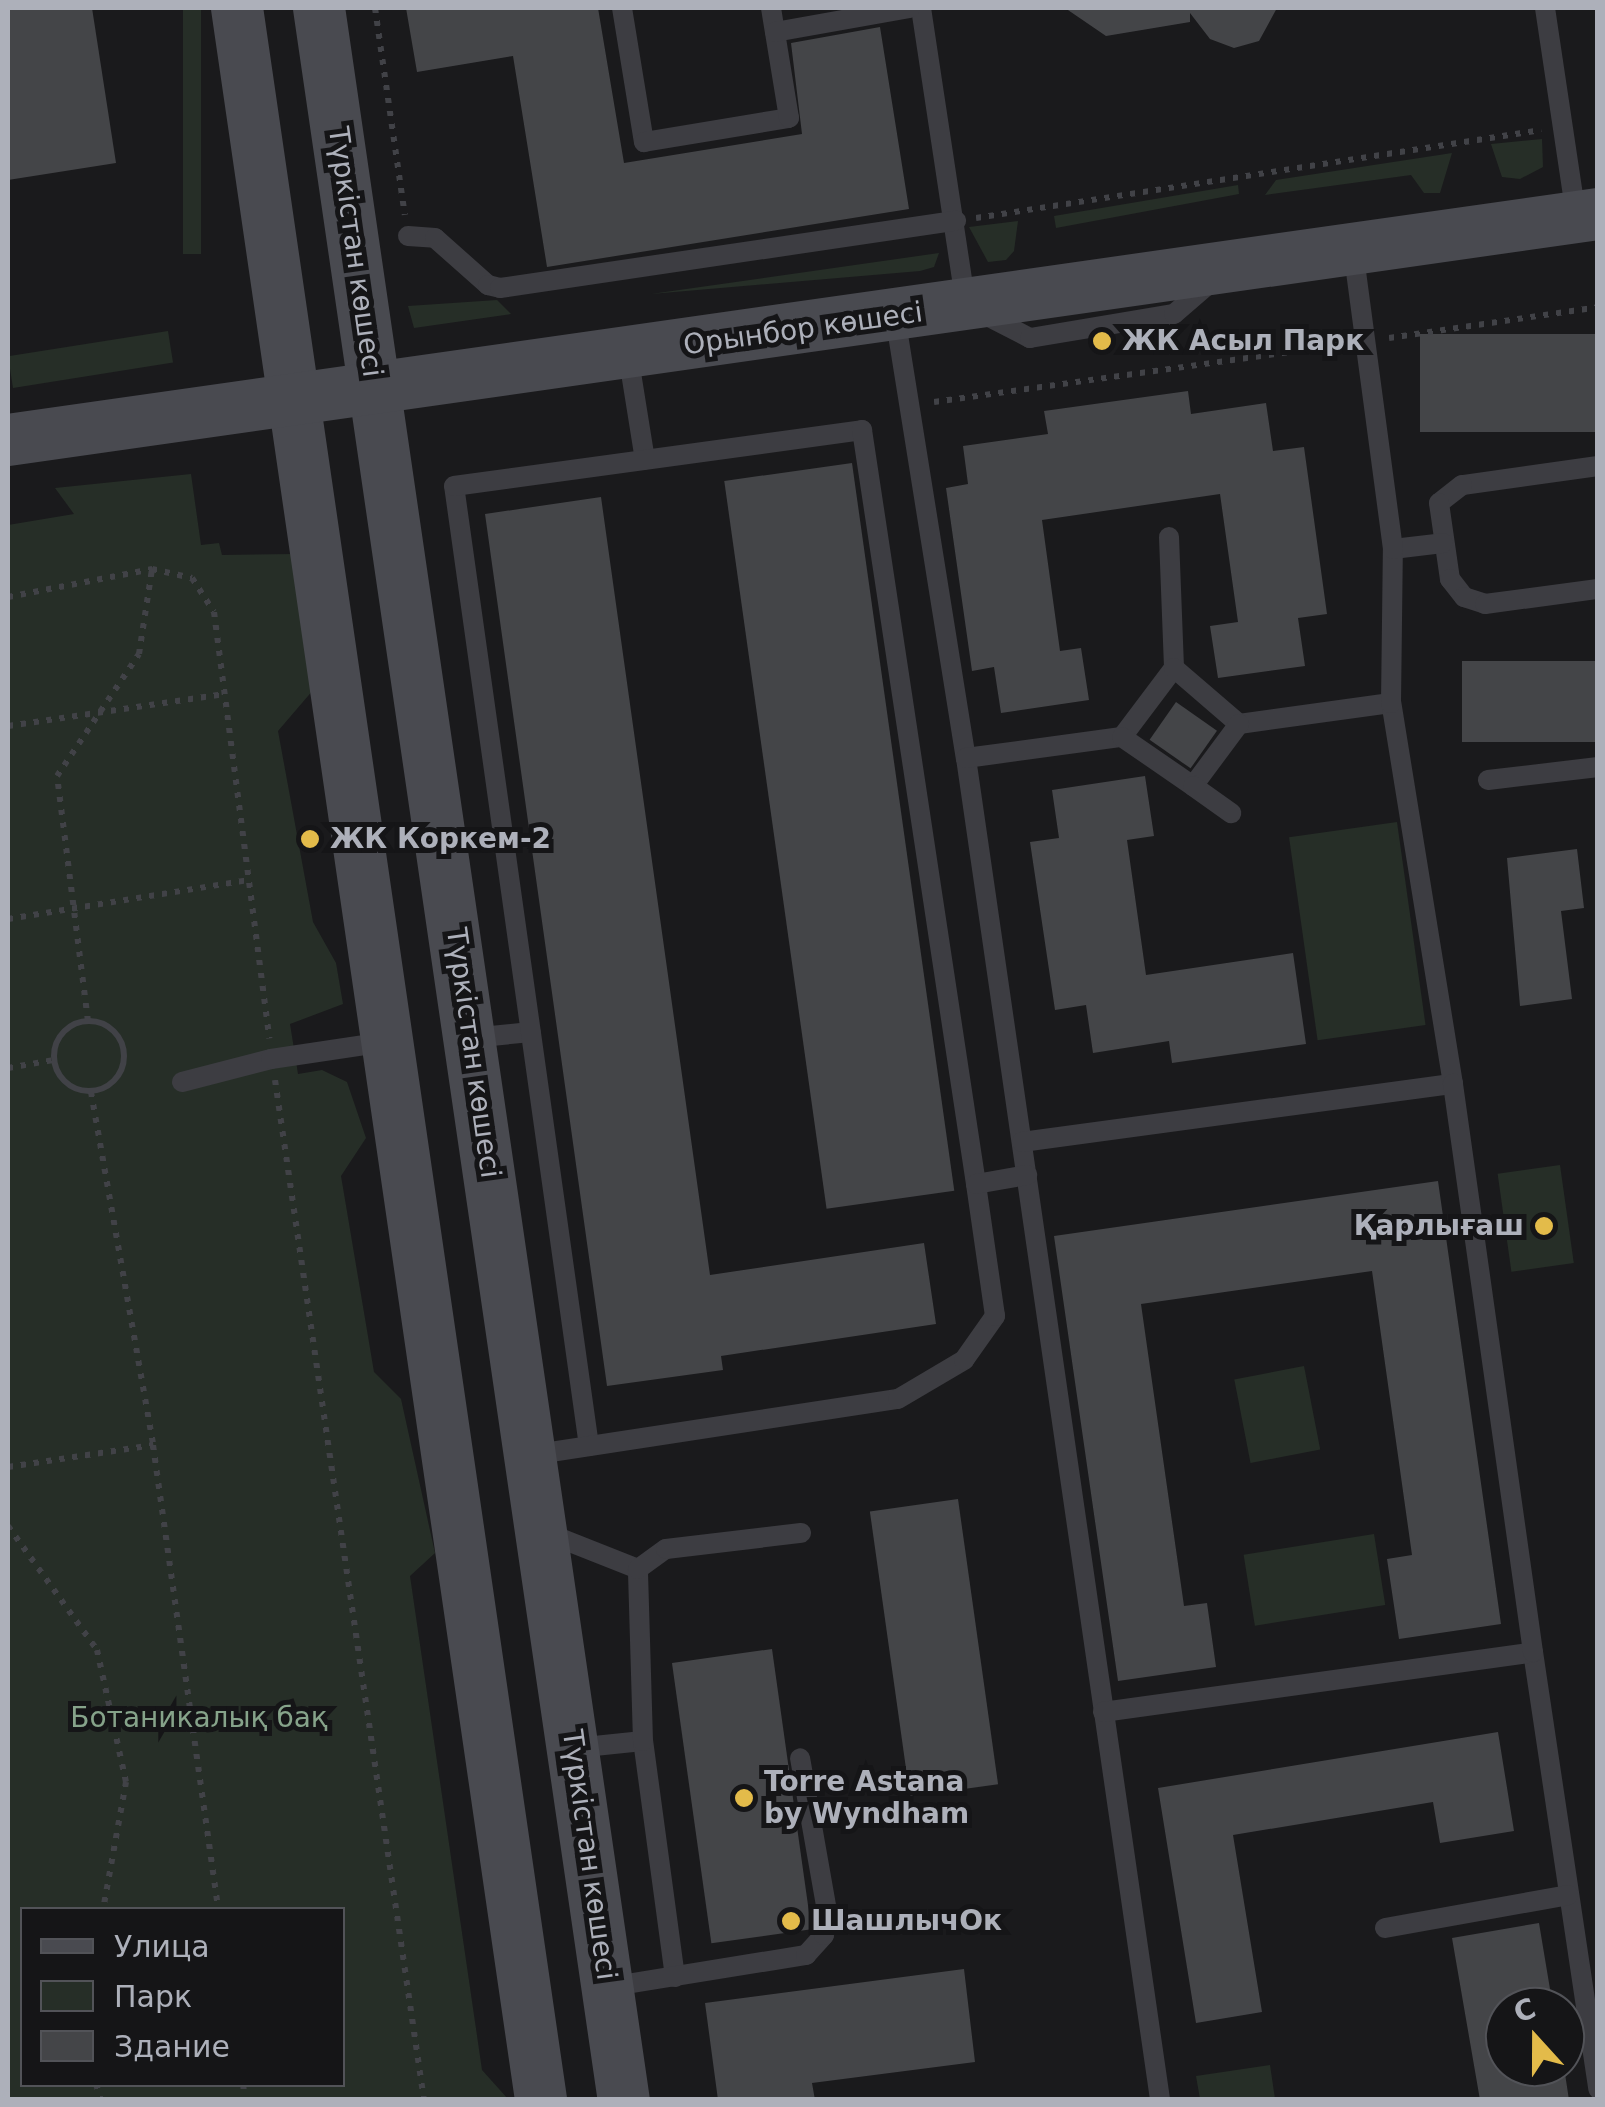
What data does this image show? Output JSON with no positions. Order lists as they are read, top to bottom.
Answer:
{
  "streets": {
    "main road": ["Түркістан көшесі", "Орынбор көшесі"]
  },
  "crossings": [
    ["Түркістан көшесі", "Орынбор көшесі"]
  ],
  "parks": ["Ботаникалық бақ"],
  "places": [
    "ЖК Асыл Парк",
    "ЖК Коркем-2",
    "Қарлығаш",
    "Torre Astana by Wyndham",
    "ШашлычОк"
  ],
  "legend": ["Улица", "Парк", "Здание"],
  "north": "top"
}
